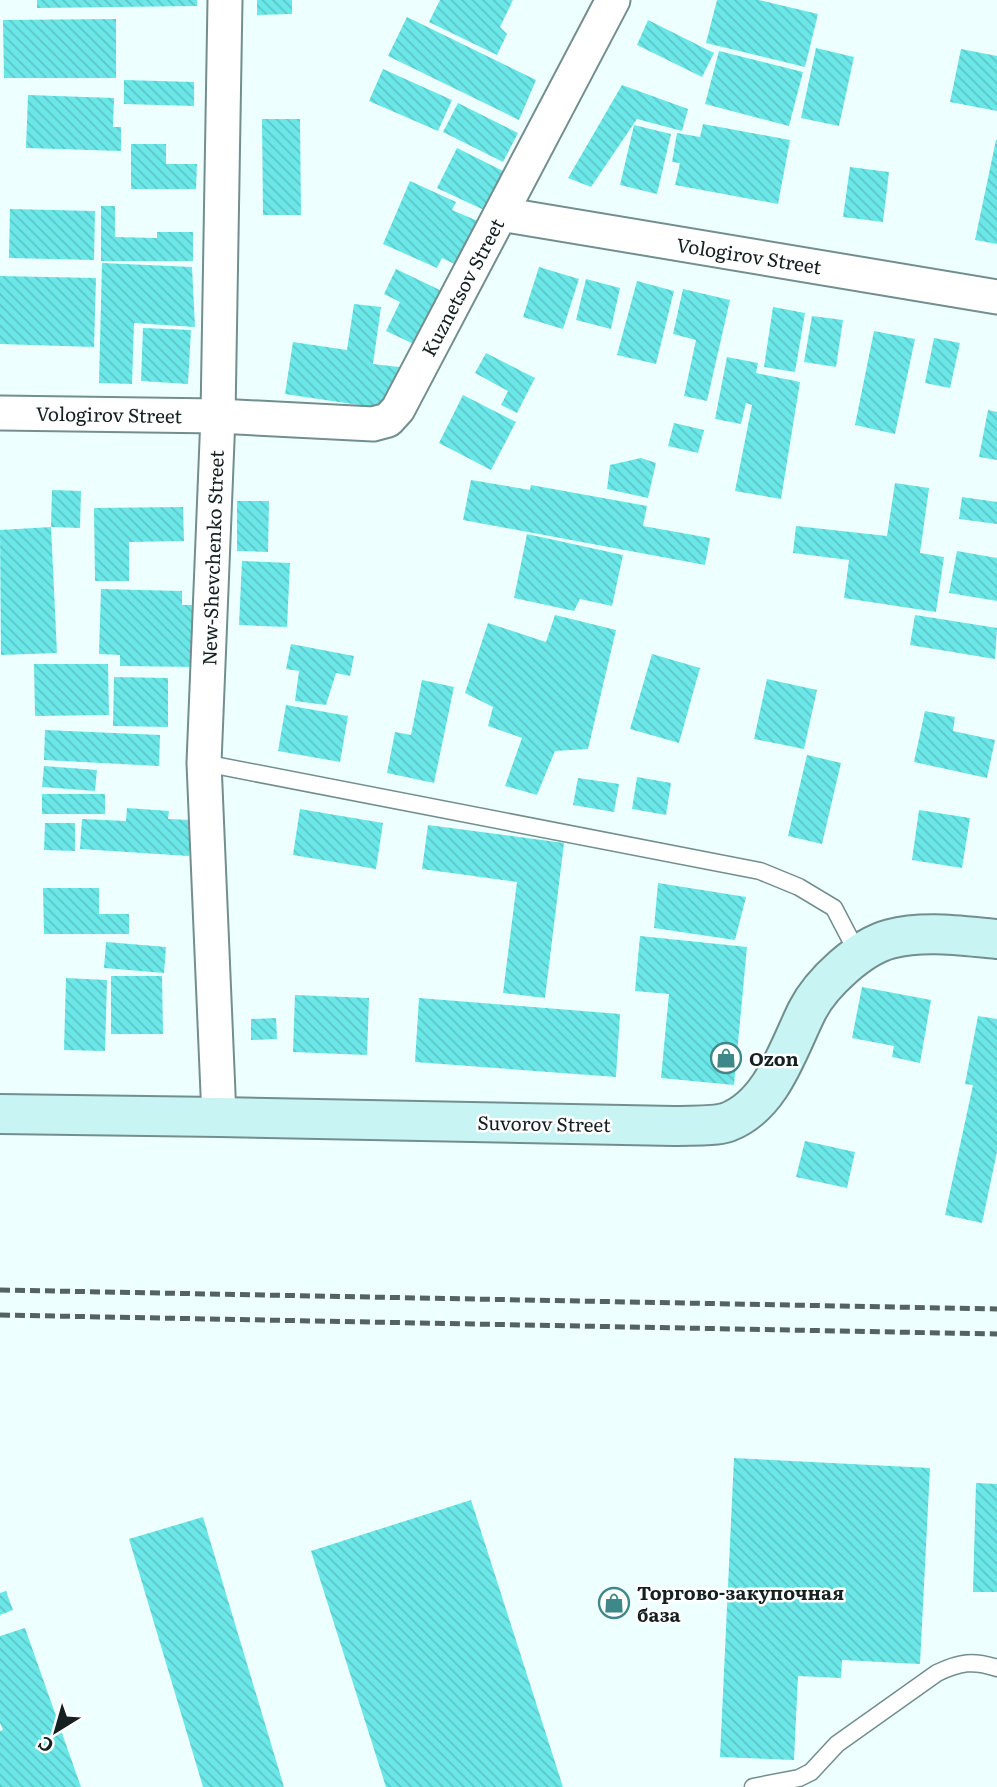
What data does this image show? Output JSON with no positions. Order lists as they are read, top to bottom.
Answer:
{
  "streets": {
    "street": [
      "Vologirov Street",
      "Kuznetsov Street",
      "New-Shevchenko Street",
      "Suvorov Street"
    ]
  },
  "crossings": [
    ["Vologirov Street", "Kuznetsov Street"],
    ["Vologirov Street", "New-Shevchenko Street"],
    ["Kuznetsov Street", "New-Shevchenko Street"],
    ["New-Shevchenko Street", "Suvorov Street"]
  ],
  "places": {
    "shop": ["Ozon", "Торгово-закупочная база"]
  },
  "north": "bottom left"
}
